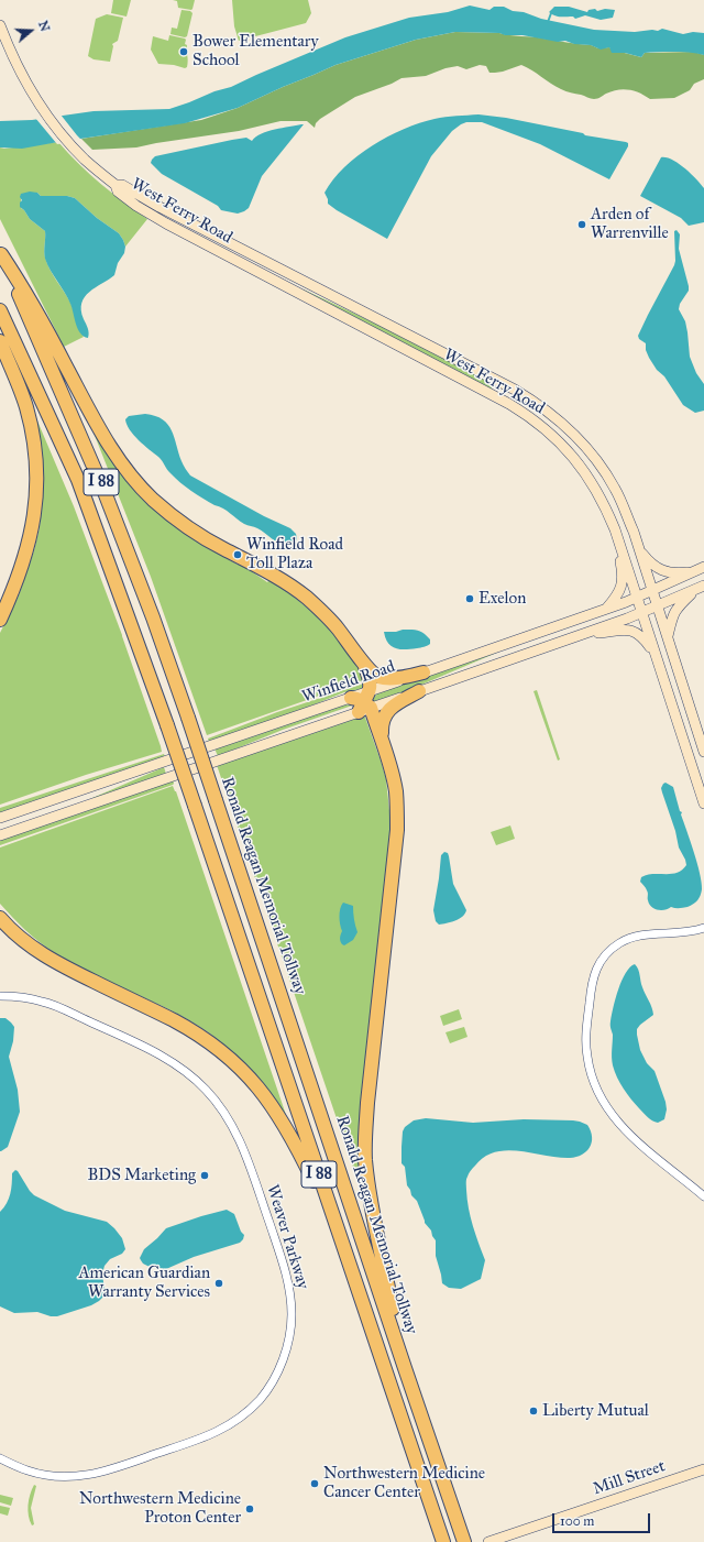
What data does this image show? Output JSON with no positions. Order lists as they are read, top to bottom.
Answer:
{
  "streets": {
    "highway": ["I 88", "Ronald Reagan Memorial Tollway"],
    "main road": ["West Ferry Road", "Winfield Road", "Mill Street"],
    "street": ["Weaver Parkway"]
  },
  "crossings": [
    ["West Ferry Road", "Winfield Road"]
  ],
  "places": [
    "Bower Elementary School",
    "Arden of Warrenville",
    "Winfield Road Toll Plaza",
    "Exelon",
    "BDS Marketing",
    "American Guardian Warranty Services",
    "Liberty Mutual",
    "Northwestern Medicine Cancer Center",
    "Northwestern Medicine Proton Center"
  ],
  "scale_bar": "100 m",
  "north": "right"
}
